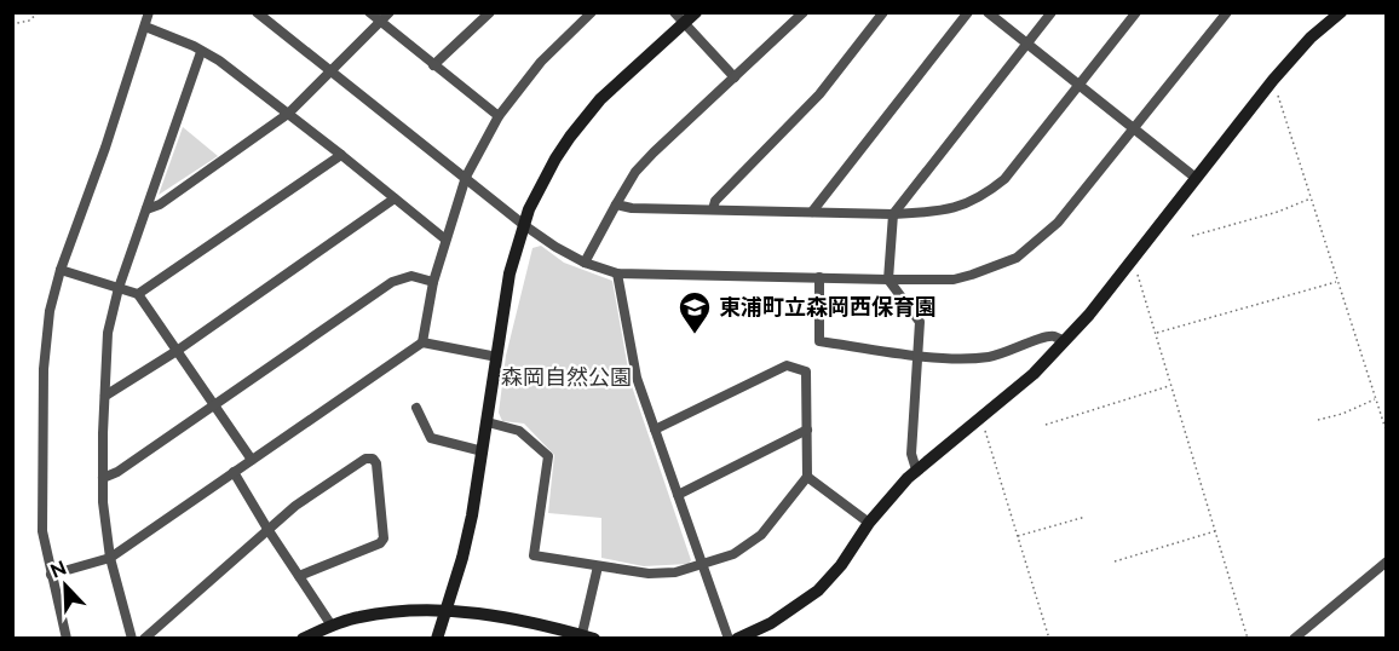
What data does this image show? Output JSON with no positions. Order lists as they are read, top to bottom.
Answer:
{
  "parks": ["森岡自然公園"],
  "places": {
    "school or university": ["東浦町立森岡西保育園"]
  },
  "north": "top left"
}
